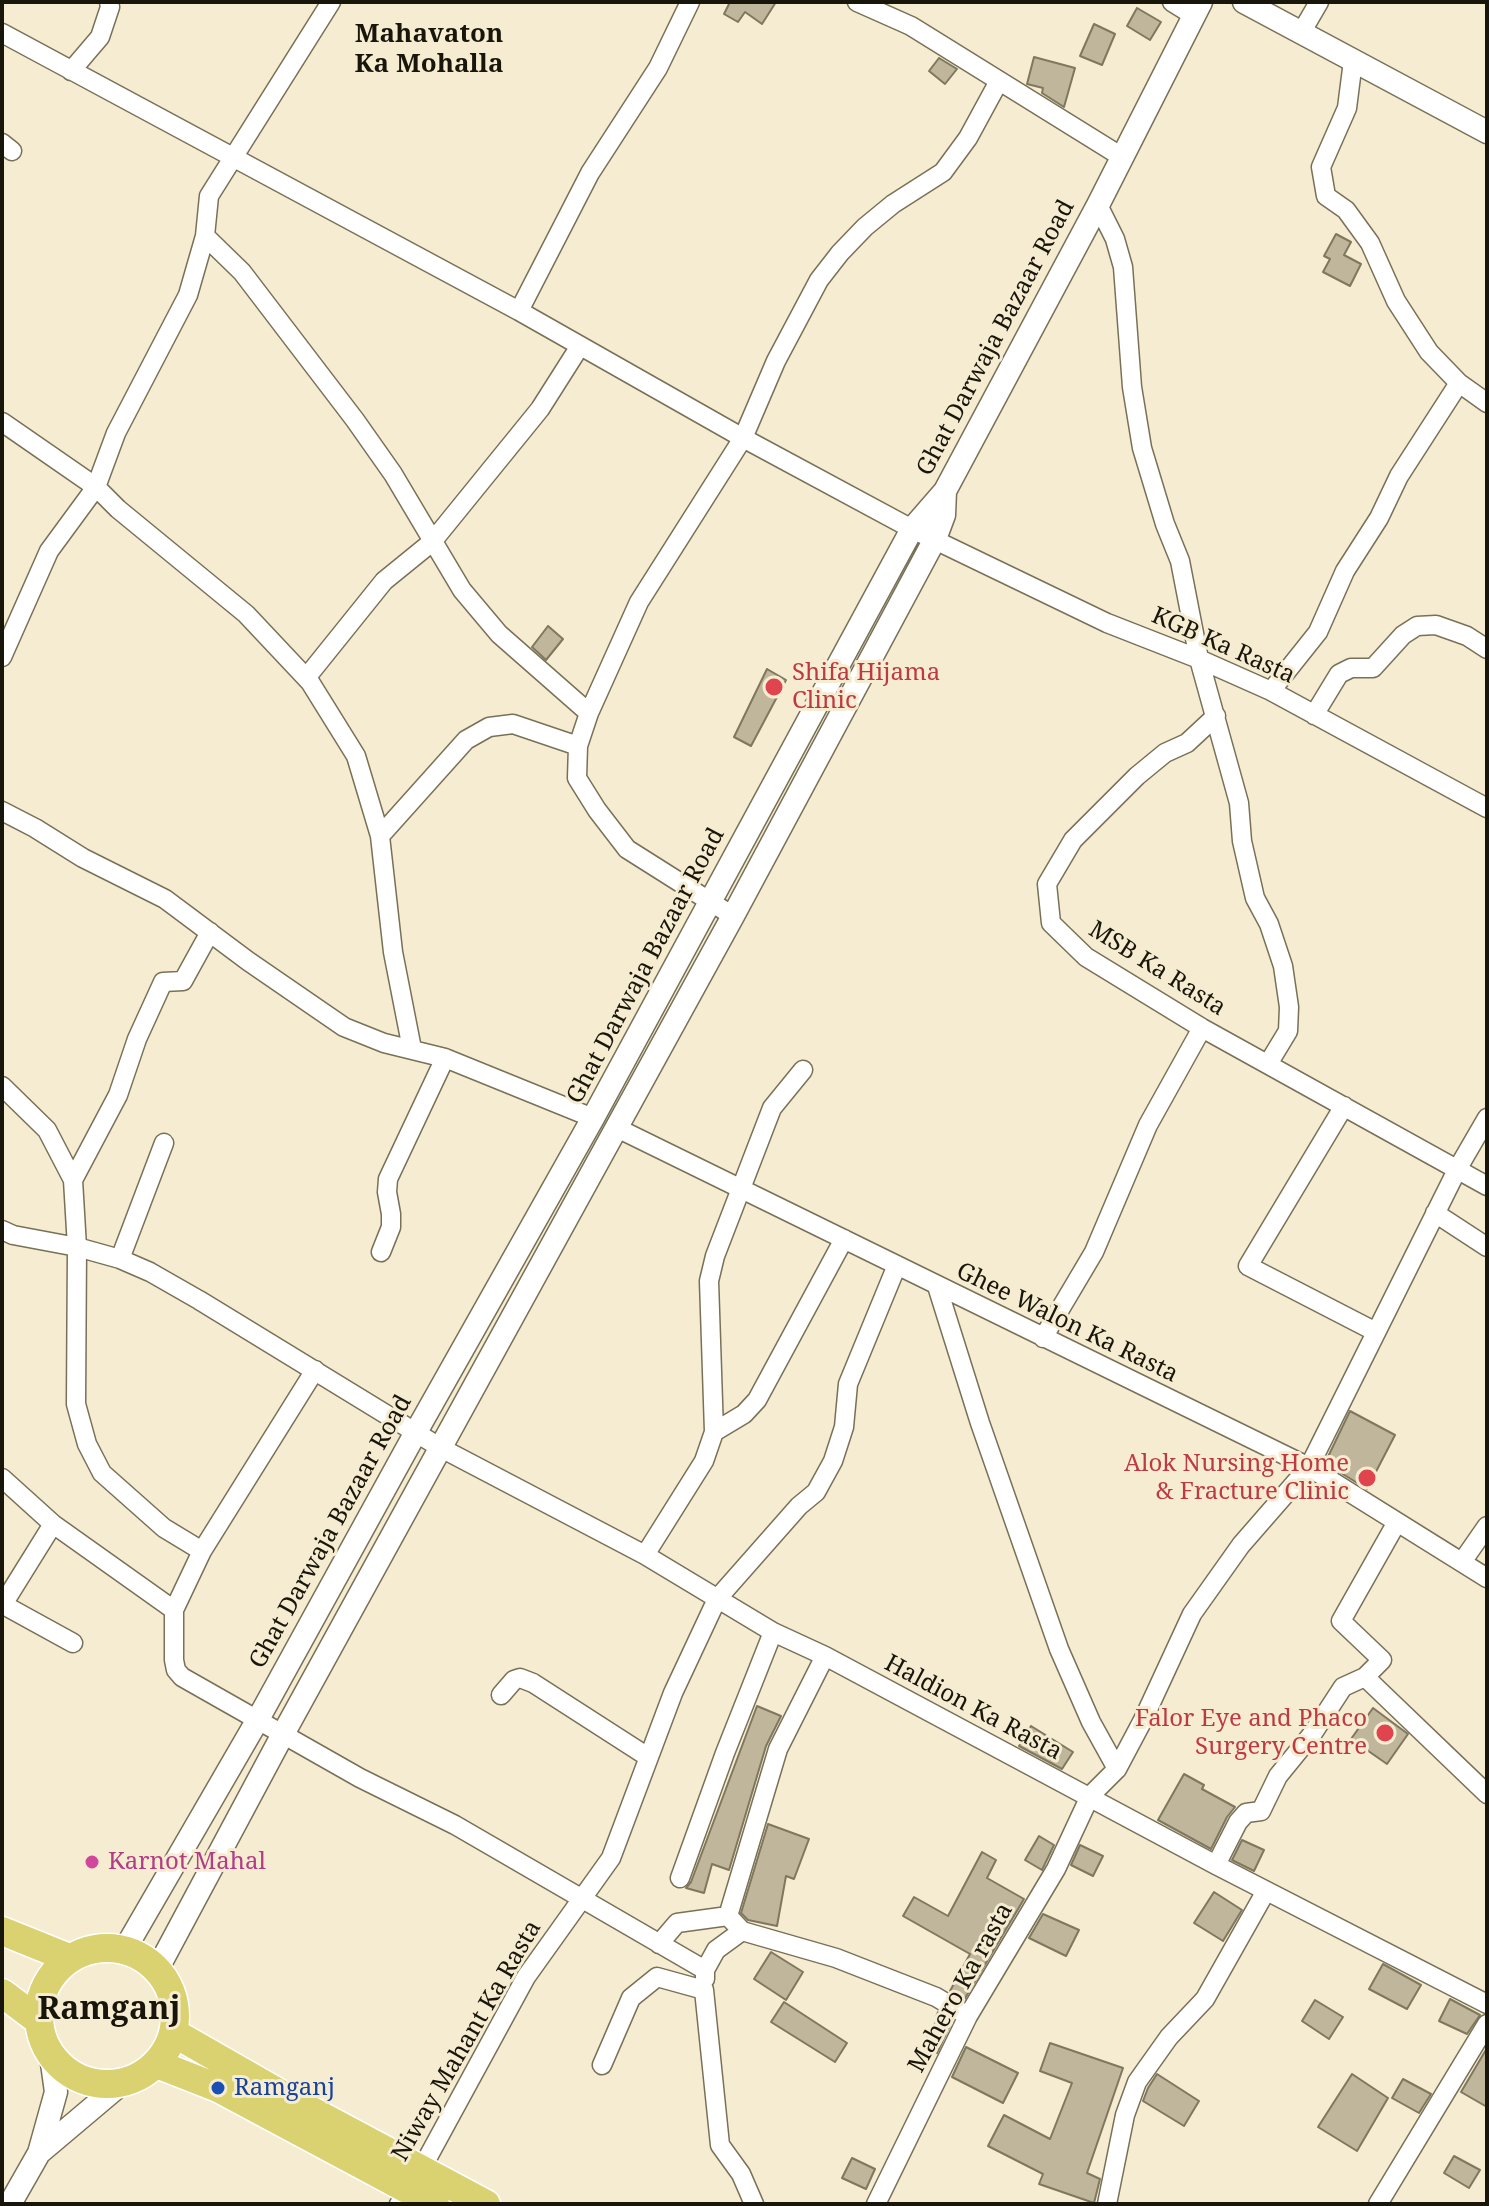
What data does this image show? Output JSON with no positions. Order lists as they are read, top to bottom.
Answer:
{
  "streets": {
    "street": [
      "Ghat Darwaja Bazaar Road",
      "KGB Ka Rasta",
      "MSB Ka Rasta",
      "Ghee Walon Ka Rasta",
      "Haldion Ka Rasta",
      "Mahero Ka rasta",
      "Niway Mahant Ka Rasta"
    ]
  },
  "crossings": [
    ["Ghat Darwaja Bazaar Road", "KGB Ka Rasta"],
    ["Ghat Darwaja Bazaar Road", "Haldion Ka Rasta"],
    ["Ghee Walon Ka Rasta", "Niway Mahant Ka Rasta"],
    ["Haldion Ka Rasta", "Mahero Ka rasta"],
    ["Haldion Ka Rasta", "Niway Mahant Ka Rasta"]
  ],
  "districts": ["Mahavaton Ka Mohalla", "Ramganj"],
  "places": [
    "Shifa Hijama Clinic",
    "Alok Nursing Home & Fracture Clinic",
    "Falor Eye and Phaco Surgery Centre",
    "Karnot Mahal",
    "Ramganj"
  ]
}
